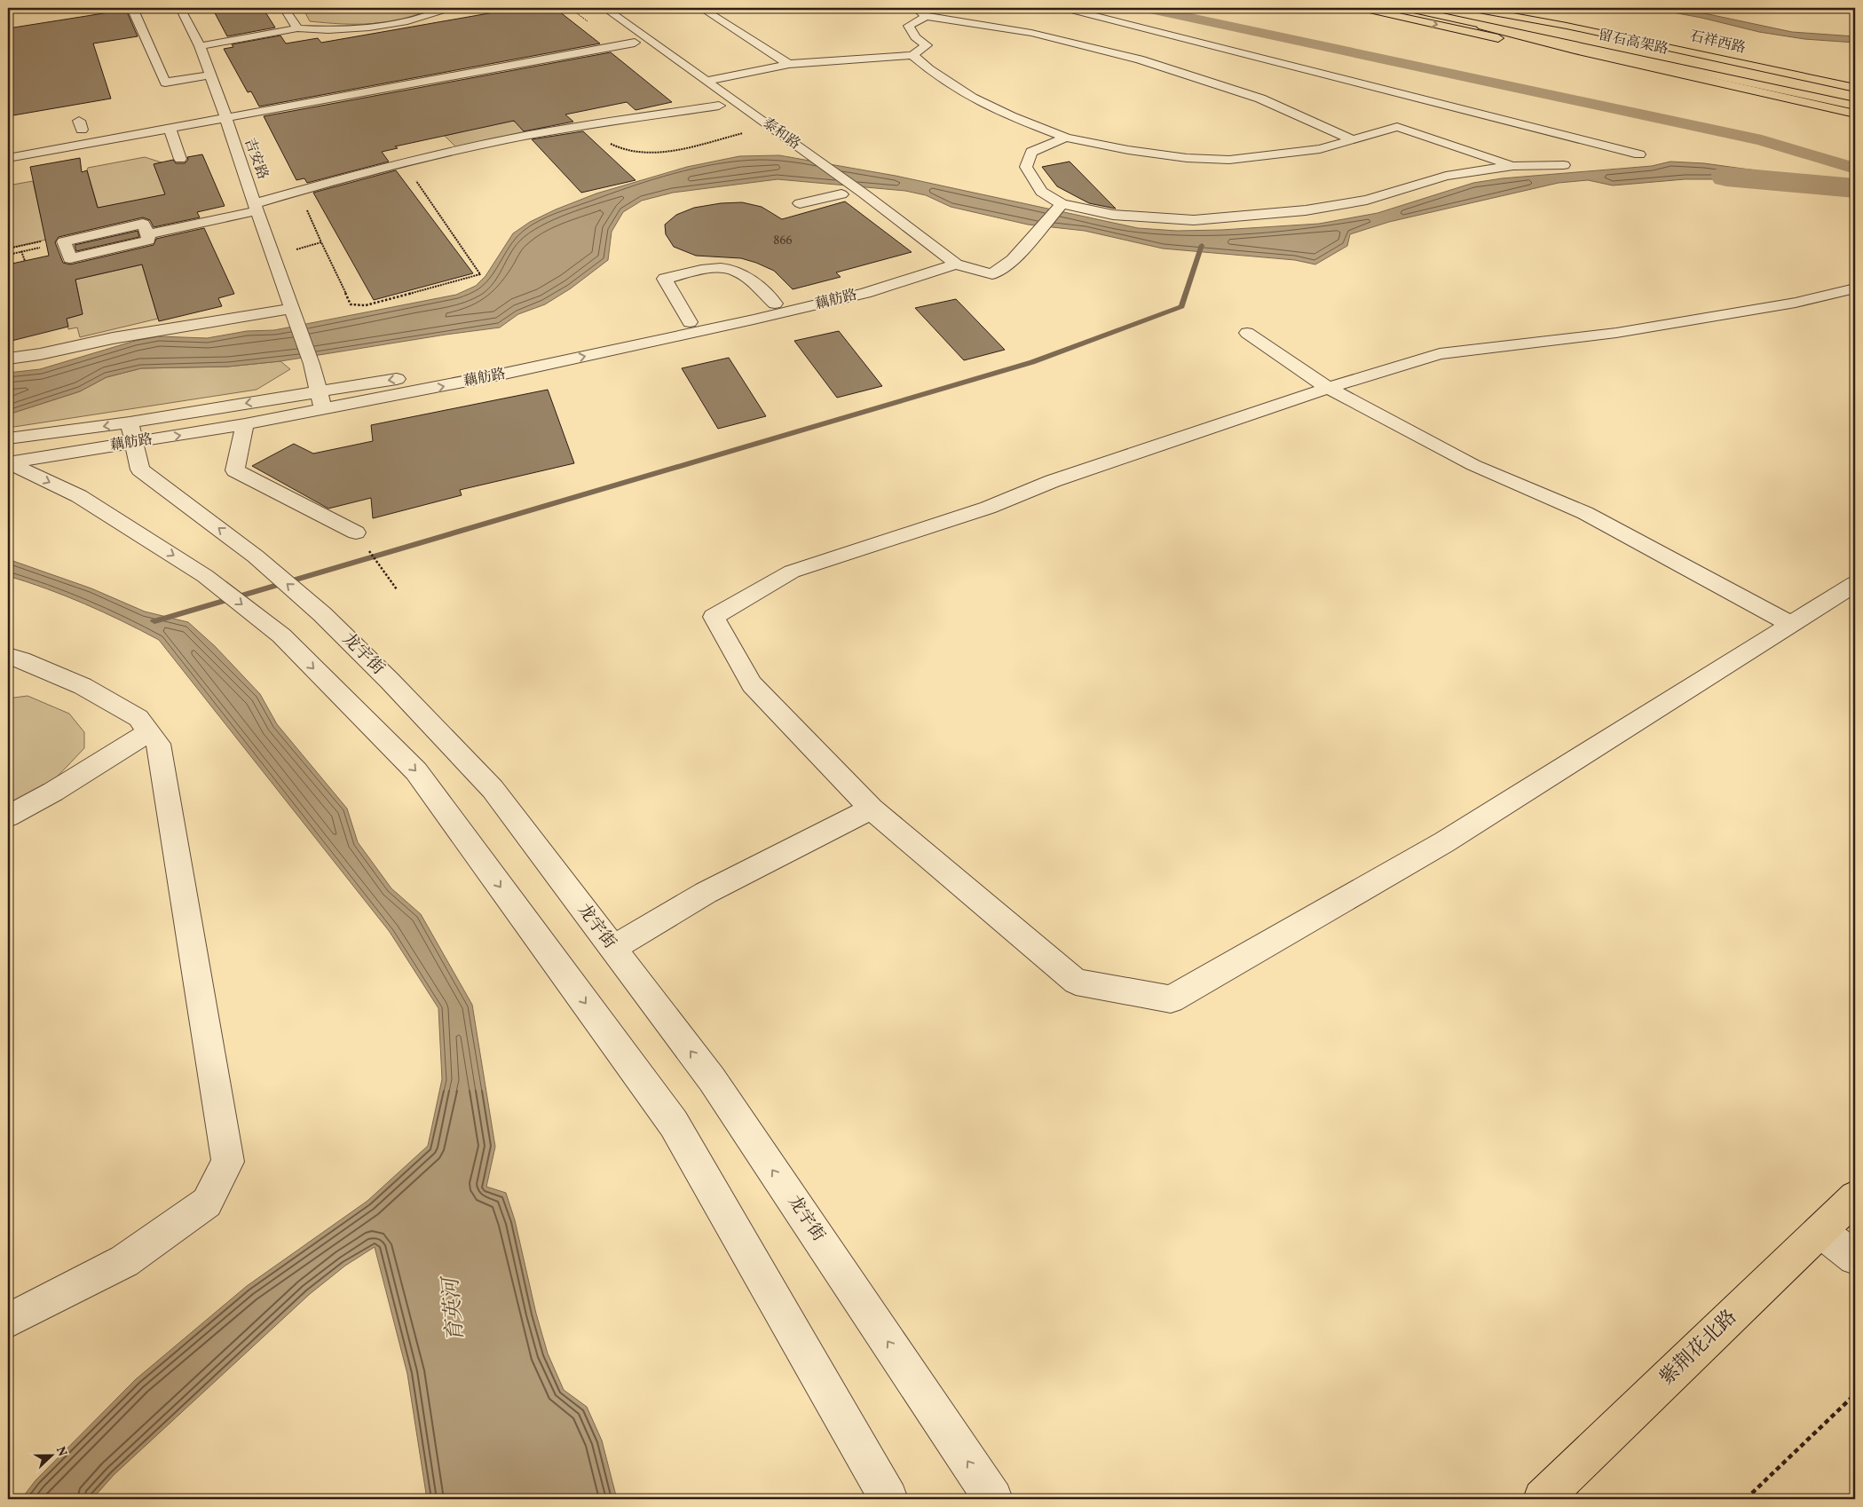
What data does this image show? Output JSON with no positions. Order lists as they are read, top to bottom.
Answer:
{
  "streets": {
    "main road": ["留石高架路", "石祥西路", "紫荆花北路"],
    "street": [
      "泰和路",
      "吉安路",
      "藕舫路",
      "龙宇街"
    ]
  },
  "crossings": [
    ["泰和路", "藕舫路"],
    ["吉安路", "藕舫路"],
    ["藕舫路", "龙宇街"]
  ],
  "water": ["育英河"],
  "house_numbers": ["866"],
  "north": "right"
}
